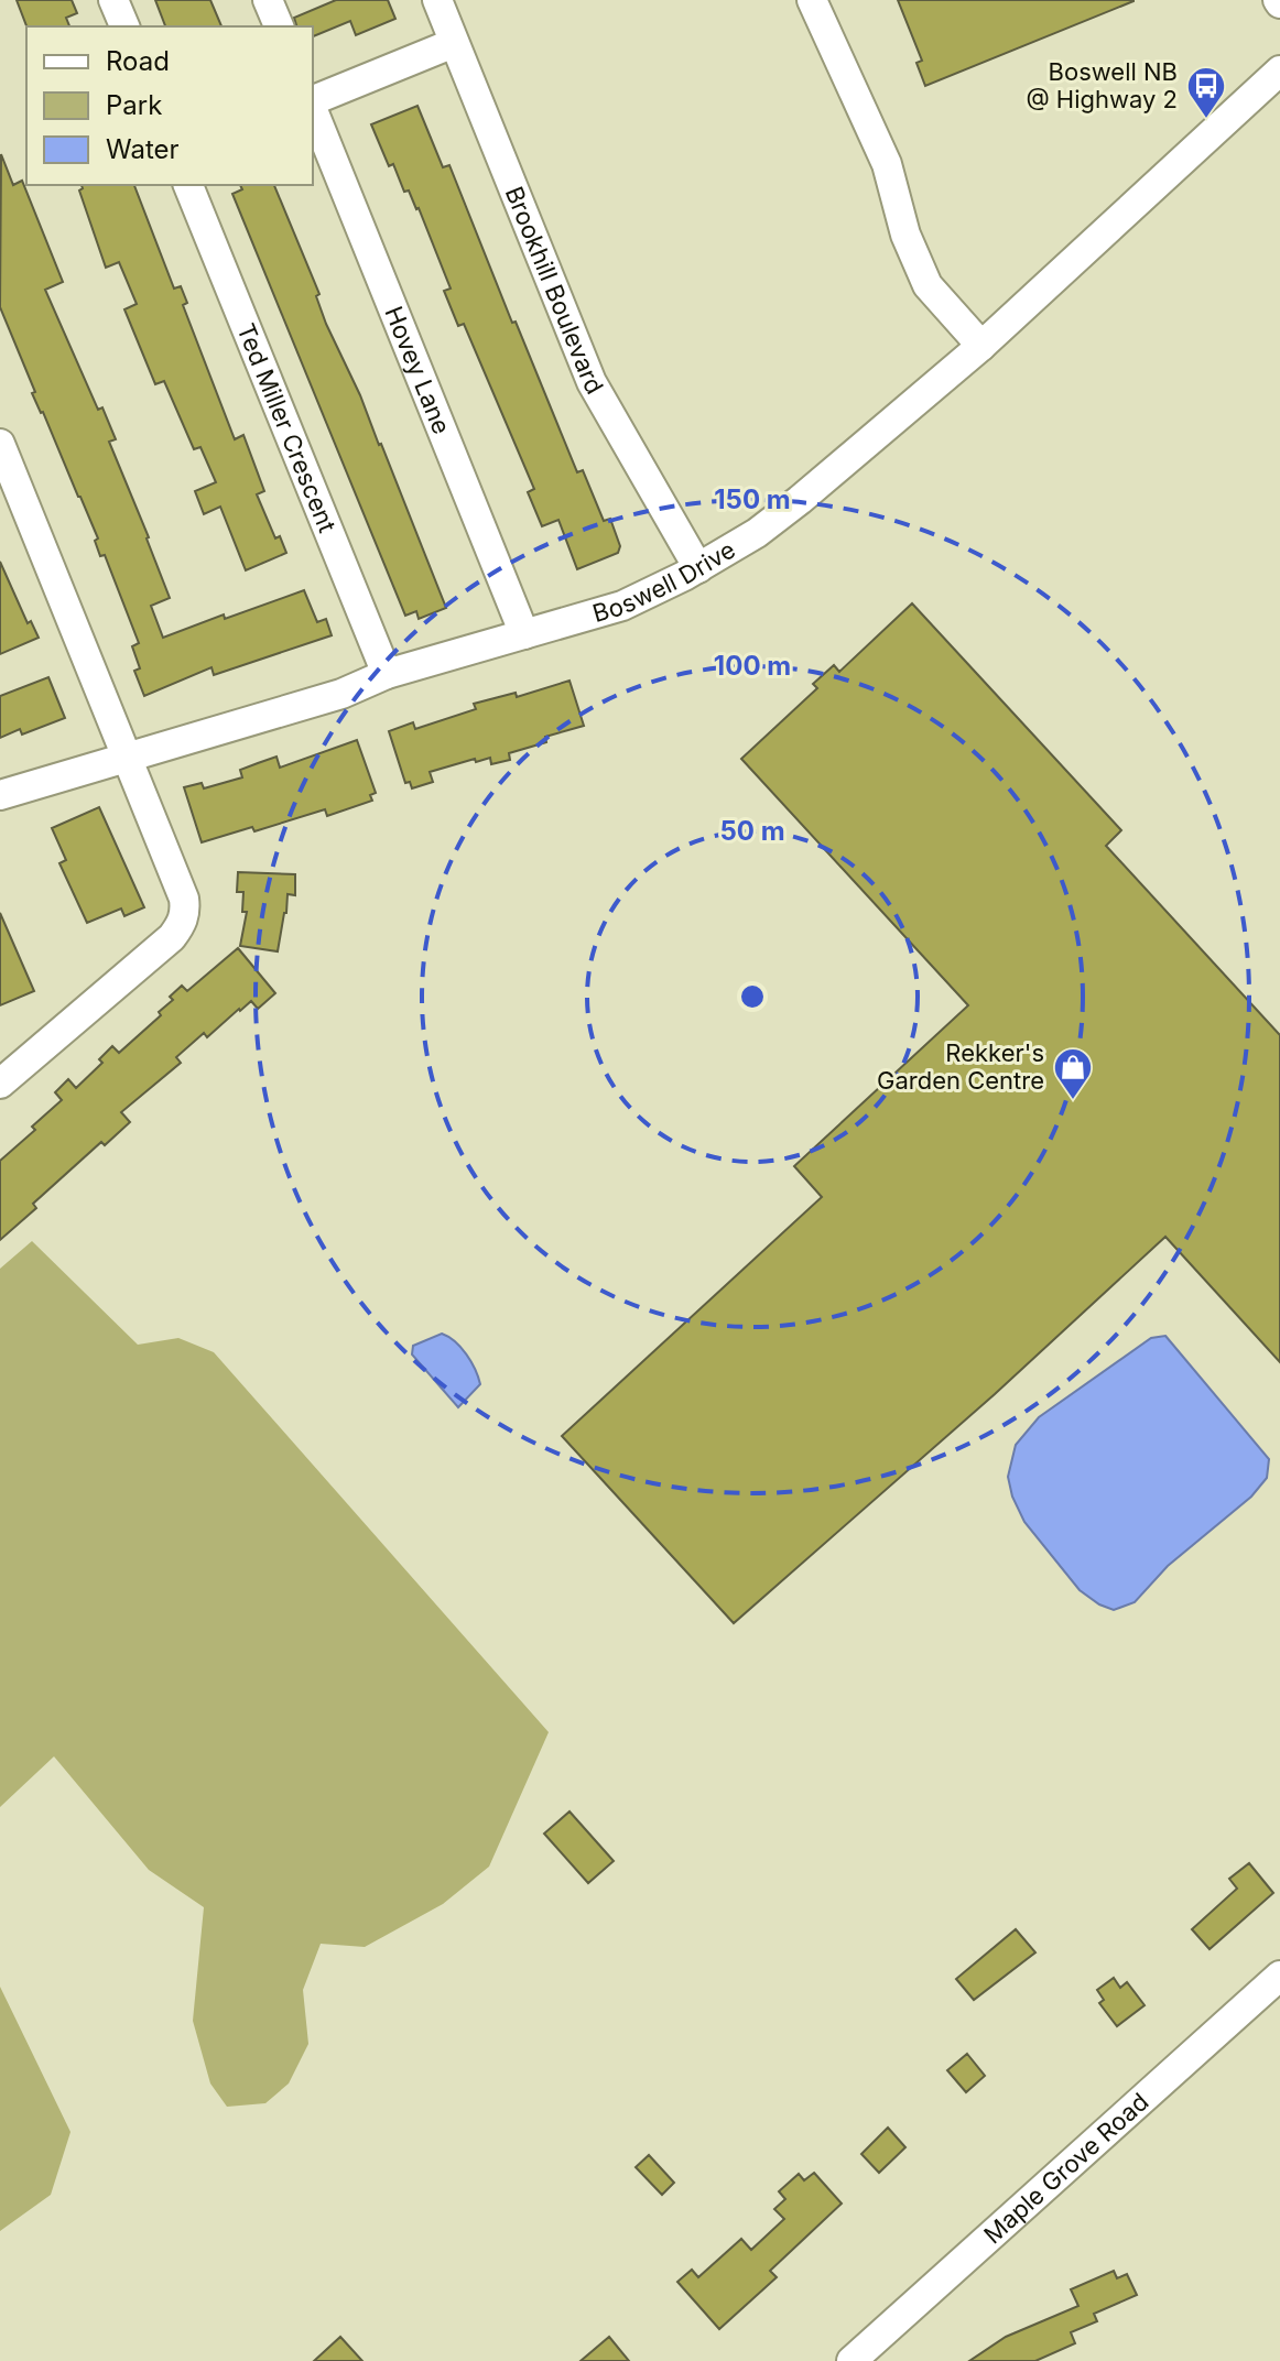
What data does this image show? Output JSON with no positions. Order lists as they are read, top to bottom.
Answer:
{
  "streets": {
    "street": [
      "Brookhill Boulevard",
      "Hovey Lane",
      "Ted Miller Crescent",
      "Boswell Drive",
      "Maple Grove Road"
    ]
  },
  "crossings": [
    ["Brookhill Boulevard", "Boswell Drive"],
    ["Hovey Lane", "Boswell Drive"],
    ["Ted Miller Crescent", "Boswell Drive"]
  ],
  "places": {
    "bus stop": ["Boswell NB @ Highway 2"],
    "shop": ["Rekker's Garden Centre"]
  },
  "legend": ["Road", "Park", "Water"],
  "rings": ["150 m", "100 m", "50 m"]
}
